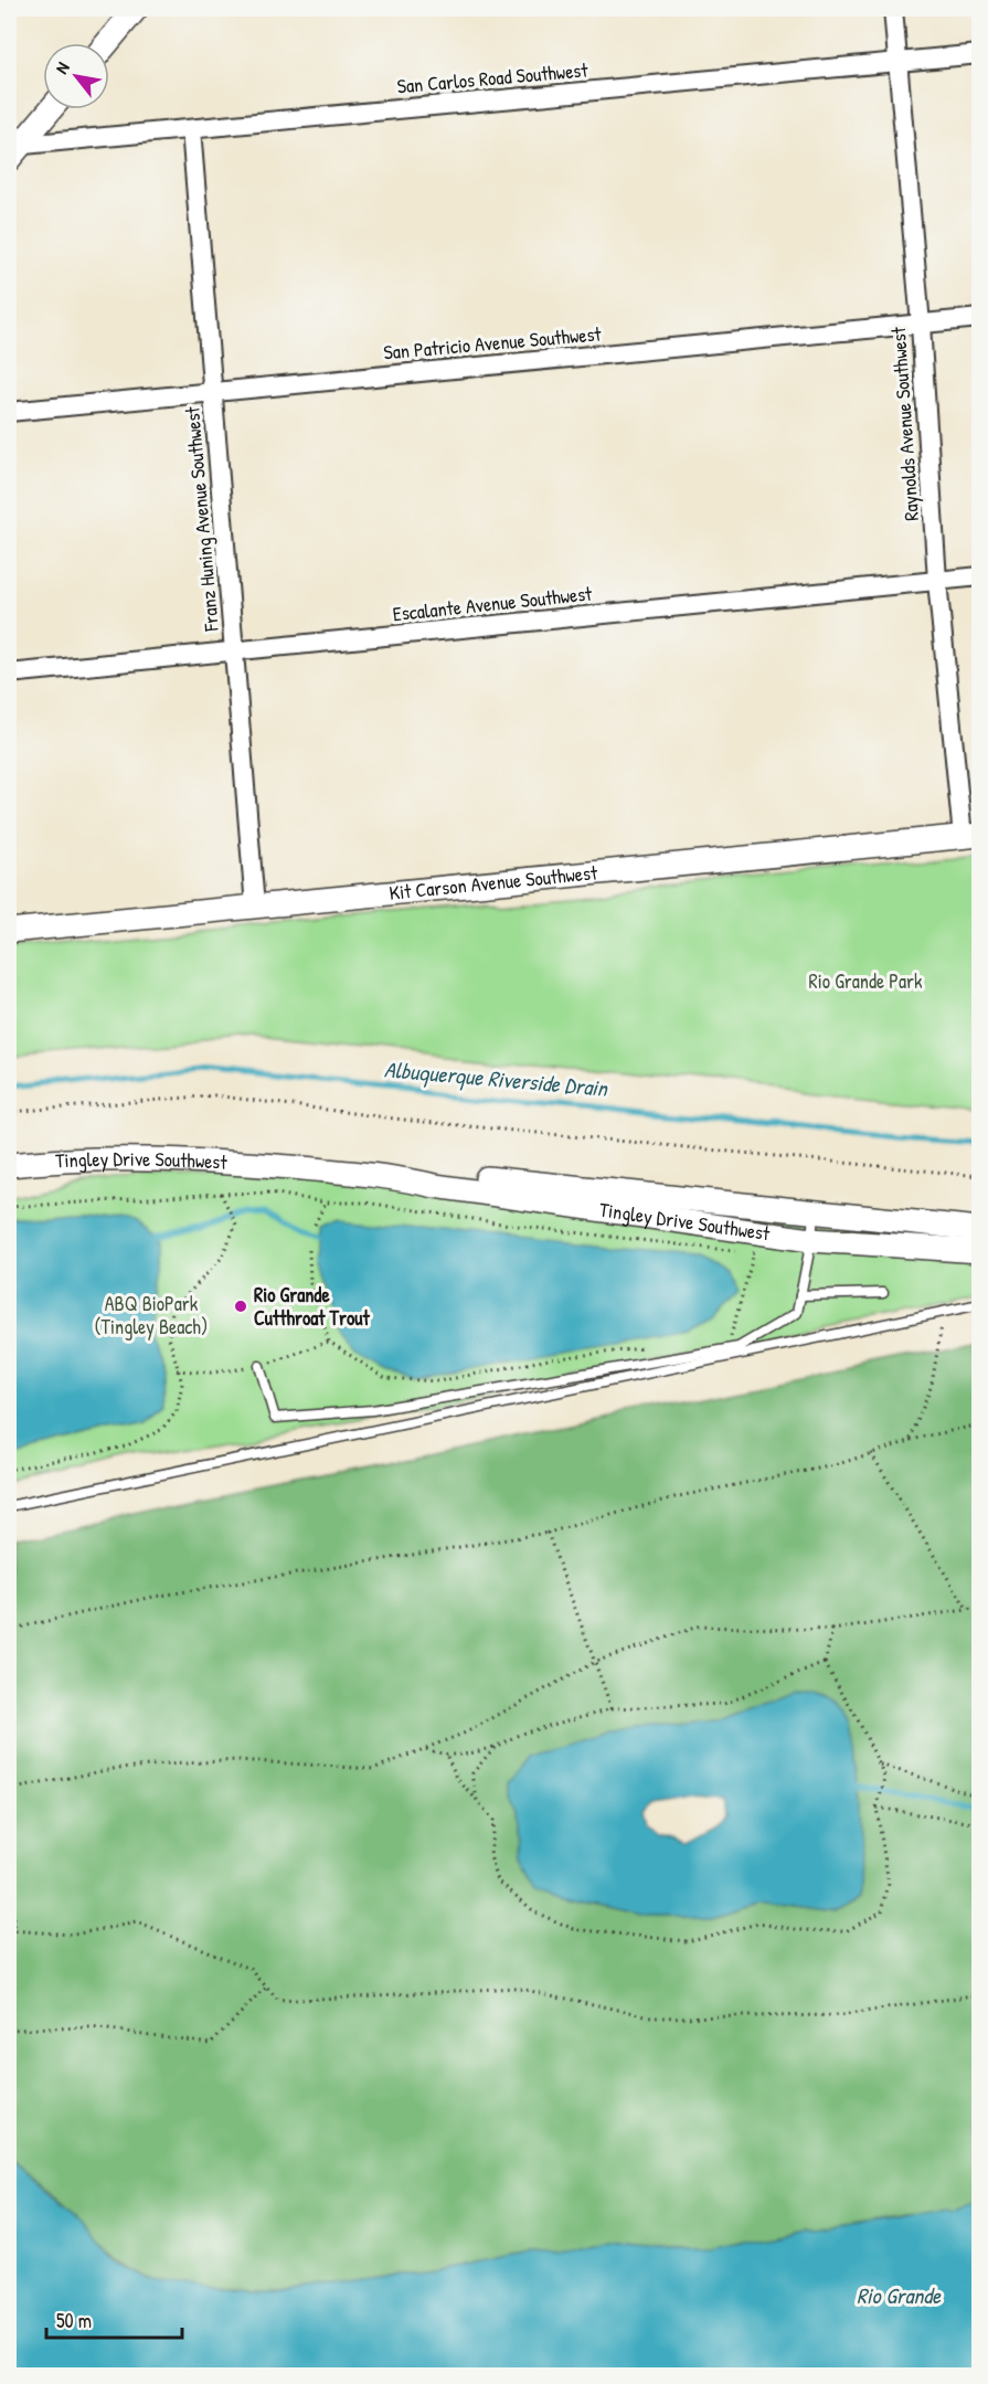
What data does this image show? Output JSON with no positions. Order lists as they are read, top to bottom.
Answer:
{
  "streets": {
    "street": [
      "San Carlos Road Southwest",
      "San Patricio Avenue Southwest",
      "Raynolds Avenue Southwest",
      "Franz Huning Avenue Southwest",
      "Escalante Avenue Southwest",
      "Kit Carson Avenue Southwest",
      "Tingley Drive Southwest"
    ]
  },
  "crossings": [
    ["San Carlos Road Southwest", "Raynolds Avenue Southwest"],
    ["San Carlos Road Southwest", "Franz Huning Avenue Southwest"],
    ["San Patricio Avenue Southwest", "Raynolds Avenue Southwest"],
    ["San Patricio Avenue Southwest", "Franz Huning Avenue Southwest"],
    ["Raynolds Avenue Southwest", "Escalante Avenue Southwest"],
    ["Raynolds Avenue Southwest", "Kit Carson Avenue Southwest"],
    ["Franz Huning Avenue Southwest", "Escalante Avenue Southwest"],
    ["Franz Huning Avenue Southwest", "Kit Carson Avenue Southwest"]
  ],
  "water": ["Albuquerque Riverside Drain", "Rio Grande"],
  "parks": ["Rio Grande Park", "ABQ BioPark (Tingley Beach)"],
  "places": ["Rio Grande Cutthroat Trout"],
  "scale_bar": "50 m",
  "north": "top left"
}
